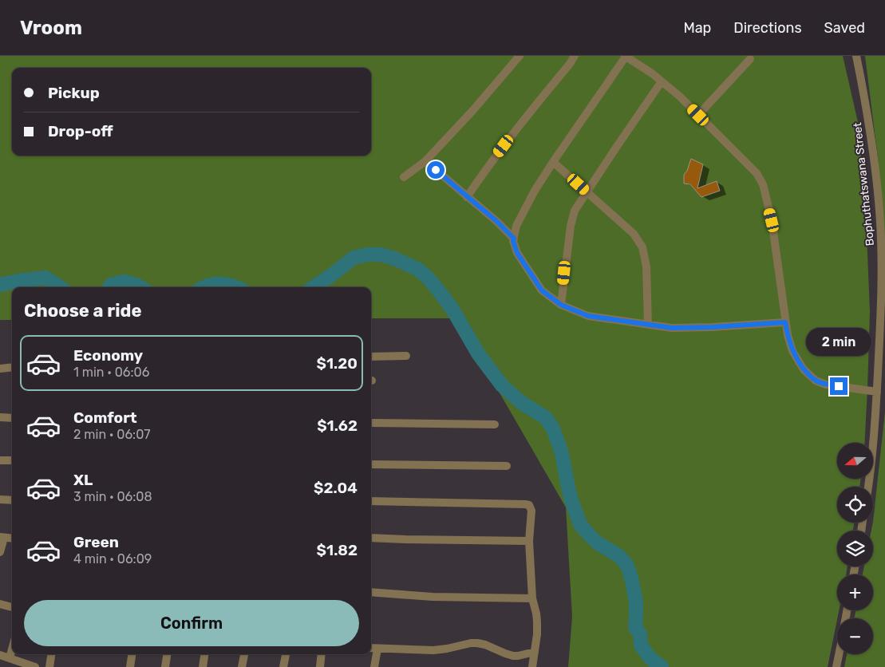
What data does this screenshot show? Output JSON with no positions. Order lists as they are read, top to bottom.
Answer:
{
  "streets": {
    "street": ["Bophuthatswana Street"]
  },
  "north": "left",
  "page": {
    "header": "Vroom",
    "nav": ["Map", "Directions", "Saved"],
    "banner": ["Pickup", "Drop-off"],
    "heading": "Choose a ride",
    "bubble": "2 min",
    "list": [
      {
        "name": "Economy",
        "note": "1 min · 06:06",
        "value": "$1.20"
      },
      {
        "name": "Comfort",
        "note": "2 min · 06:07",
        "value": "$1.62"
      },
      {
        "name": "XL",
        "note": "3 min · 06:08",
        "value": "$2.04"
      },
      {
        "name": "Green",
        "note": "4 min · 06:09",
        "value": "$1.82"
      }
    ],
    "map_buttons": ["+", "−"],
    "buttons": "Confirm"
  }
}
